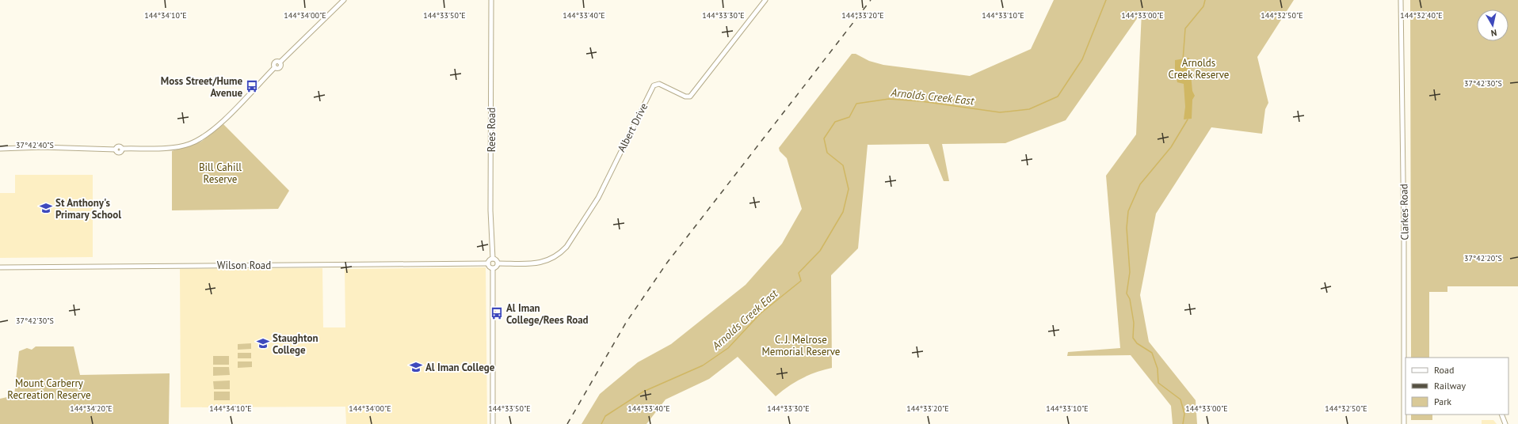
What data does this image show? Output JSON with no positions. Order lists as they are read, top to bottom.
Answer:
{
  "streets": {
    "street": [
      "Albert Drive",
      "Rees Road",
      "Clarkes Road",
      "Wilson Road"
    ]
  },
  "crossings": [
    ["Albert Drive", "Rees Road"],
    ["Albert Drive", "Wilson Road"],
    ["Rees Road", "Wilson Road"]
  ],
  "water": ["Arnolds Creek East"],
  "parks": [
    "Arnolds Creek Reserve",
    "Bill Cahill Reserve",
    "C. J. Melrose Memorial Reserve",
    "Mount Carberry Recreation Reserve"
  ],
  "places": {
    "bus stop": ["Moss Street/Hume Avenue", "Al Iman College/Rees Road"],
    "school or university": ["St Anthony's Primary School", "Staughton College", "Al Iman College"]
  },
  "legend": ["Road", "Railway", "Park"],
  "north": "bottom",
  "coordinates": [
    "144°34'10\"E",
    "144°34'00\"E",
    "144°33'50\"E",
    "144°33'40\"E",
    "144°33'30\"E",
    "144°33'20\"E",
    "144°33'10\"E",
    "144°33'00\"E",
    "144°32'50\"E",
    "144°32'40\"E",
    "37°42'30\"S",
    "37°42'40\"S",
    "37°42'20\"S",
    "144°34'20\"E"
  ]
}
